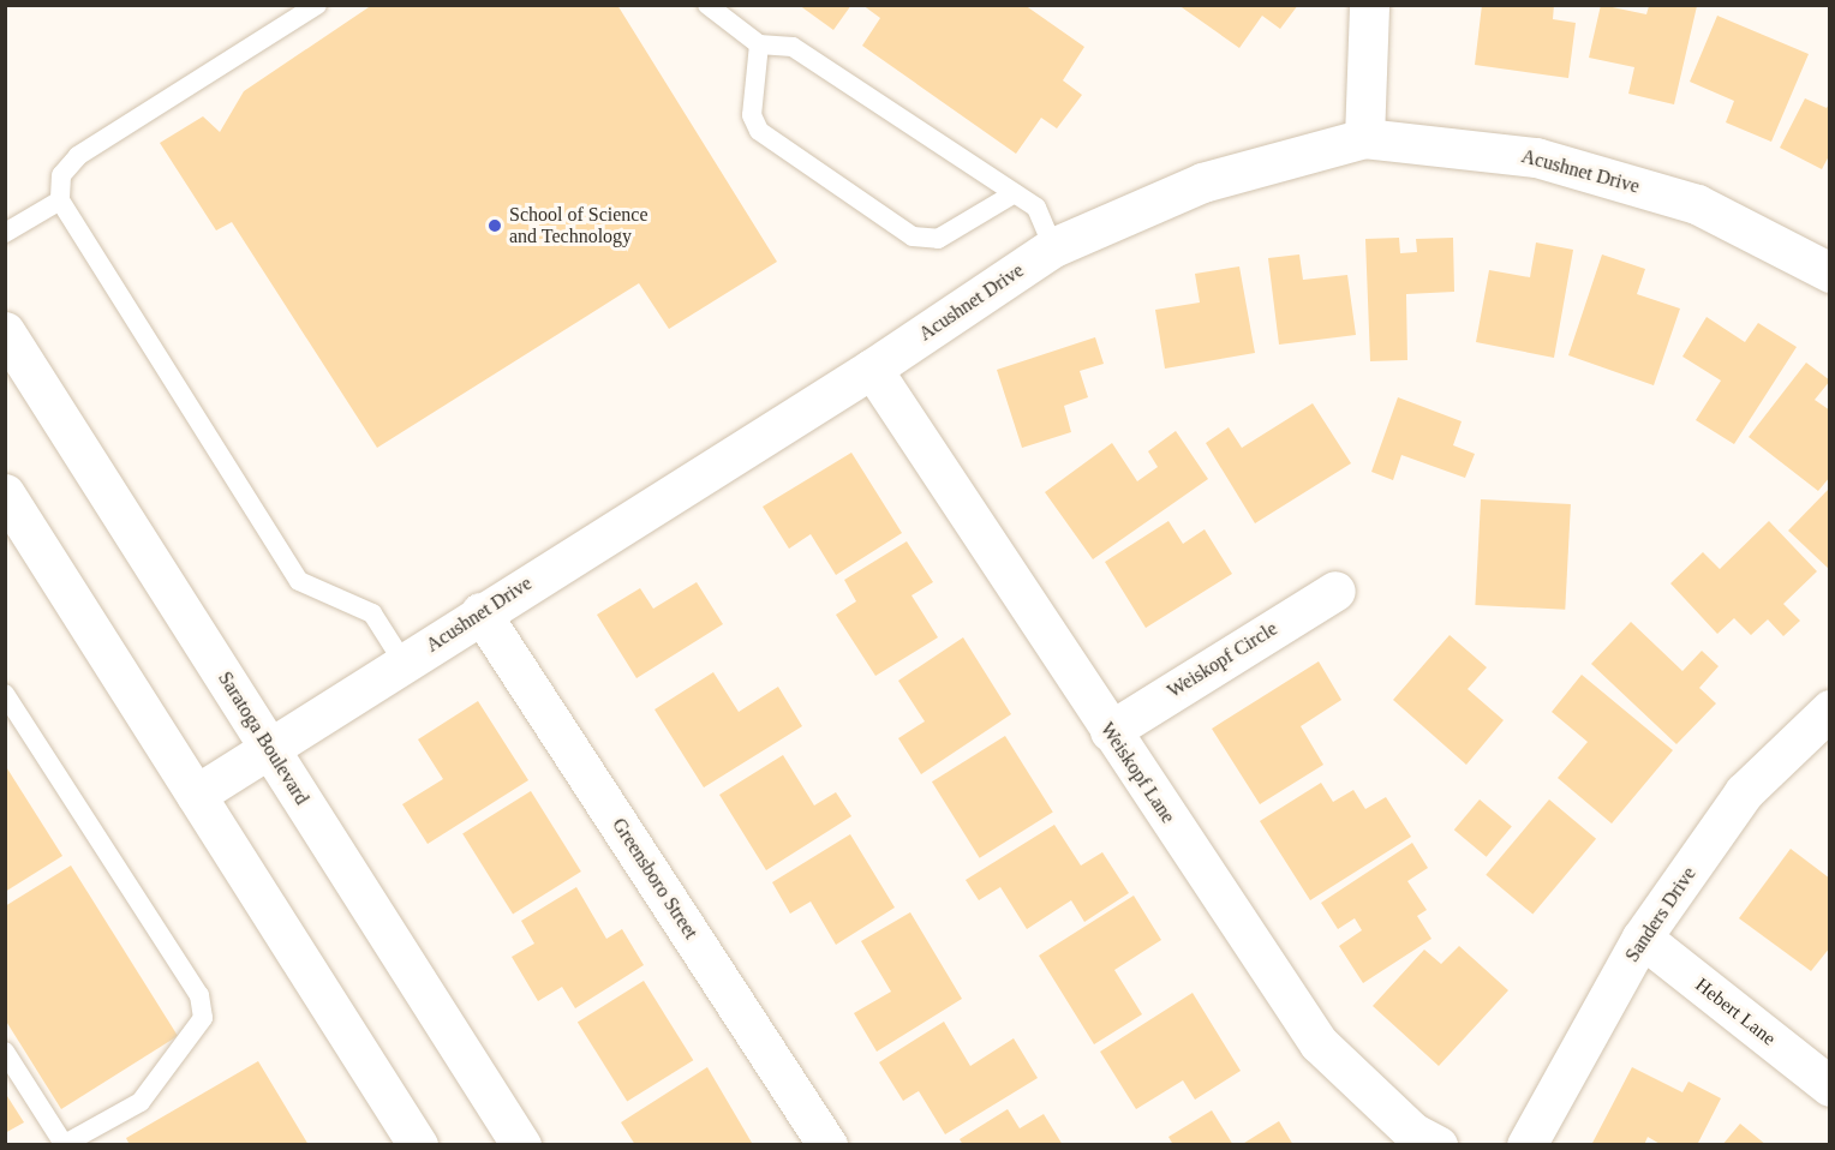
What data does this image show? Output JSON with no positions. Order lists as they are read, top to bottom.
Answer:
{
  "streets": {
    "street": [
      "Acushnet Drive",
      "Weiskopf Circle",
      "Saratoga Boulevard",
      "Weiskopf Lane",
      "Greensboro Street",
      "Sanders Drive",
      "Hebert Lane"
    ]
  },
  "crossings": [
    ["Acushnet Drive", "Saratoga Boulevard"],
    ["Acushnet Drive", "Weiskopf Lane"],
    ["Acushnet Drive", "Greensboro Street"],
    ["Weiskopf Circle", "Weiskopf Lane"],
    ["Sanders Drive", "Hebert Lane"]
  ],
  "places": ["School of Science and Technology"]
}
